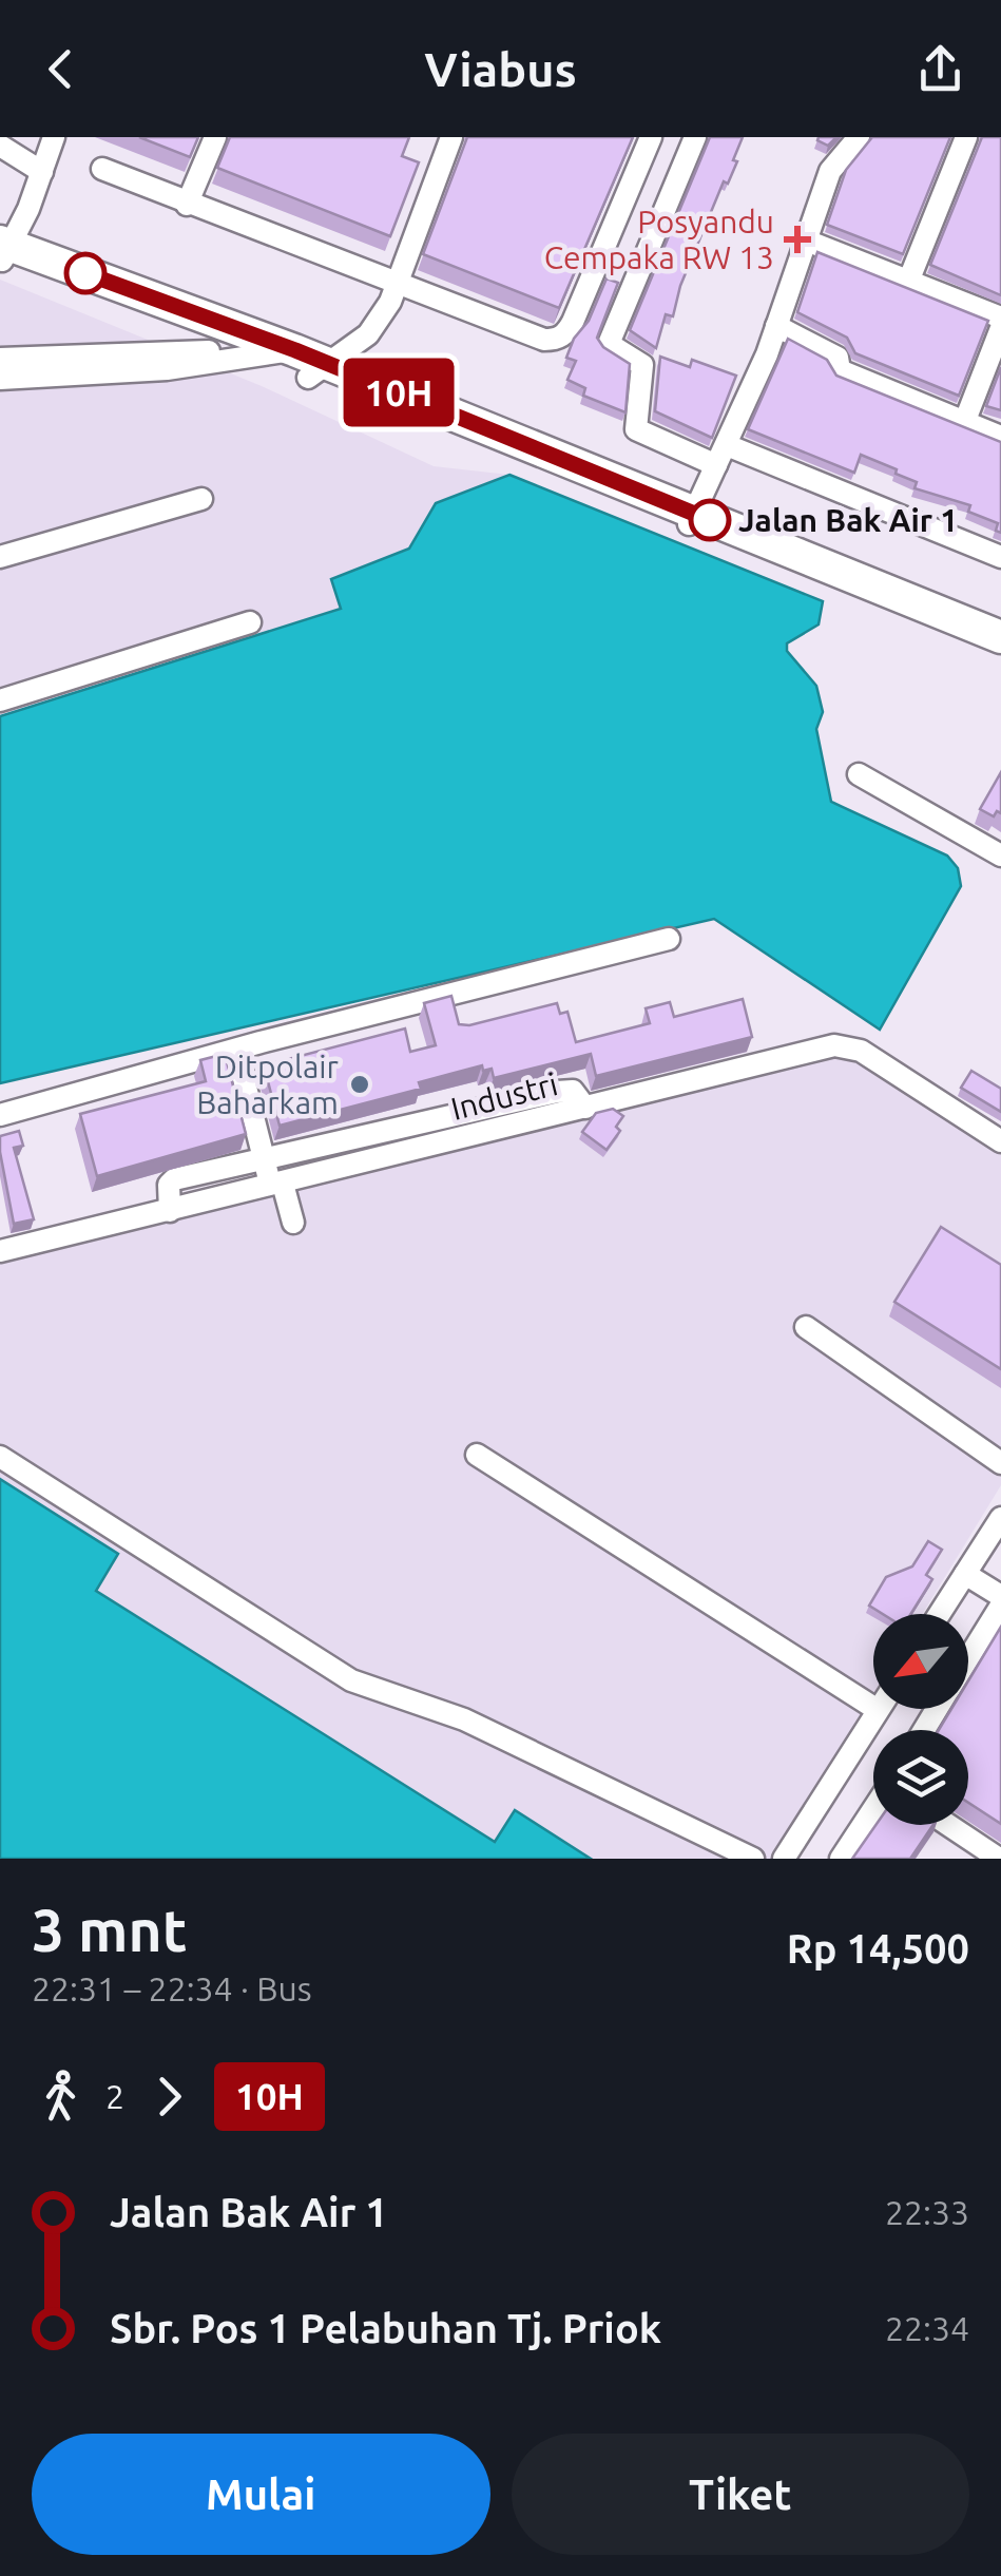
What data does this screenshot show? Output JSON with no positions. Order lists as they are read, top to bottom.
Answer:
{
  "streets": {
    "street": ["Industri"]
  },
  "places": {
    "health": ["Posyandu Cempaka RW 13"],
    "other": ["Jalan Bak Air 1", "Ditpolair Baharkam"]
  },
  "lines": ["bus line 10H"],
  "north": "bottom left",
  "page": {
    "header": "Viabus",
    "on_map": "10H",
    "heading": ["3 mnt", "22:31 – 22:34 · Bus", "Rp 14,500"],
    "legs": ["2", "10H"],
    "list": [
      {
        "name": "Jalan Bak Air 1",
        "value": "22:33"
      },
      {
        "name": "Sbr. Pos 1 Pelabuhan Tj. Priok",
        "value": "22:34"
      }
    ],
    "buttons": ["Mulai", "Tiket"]
  }
}
